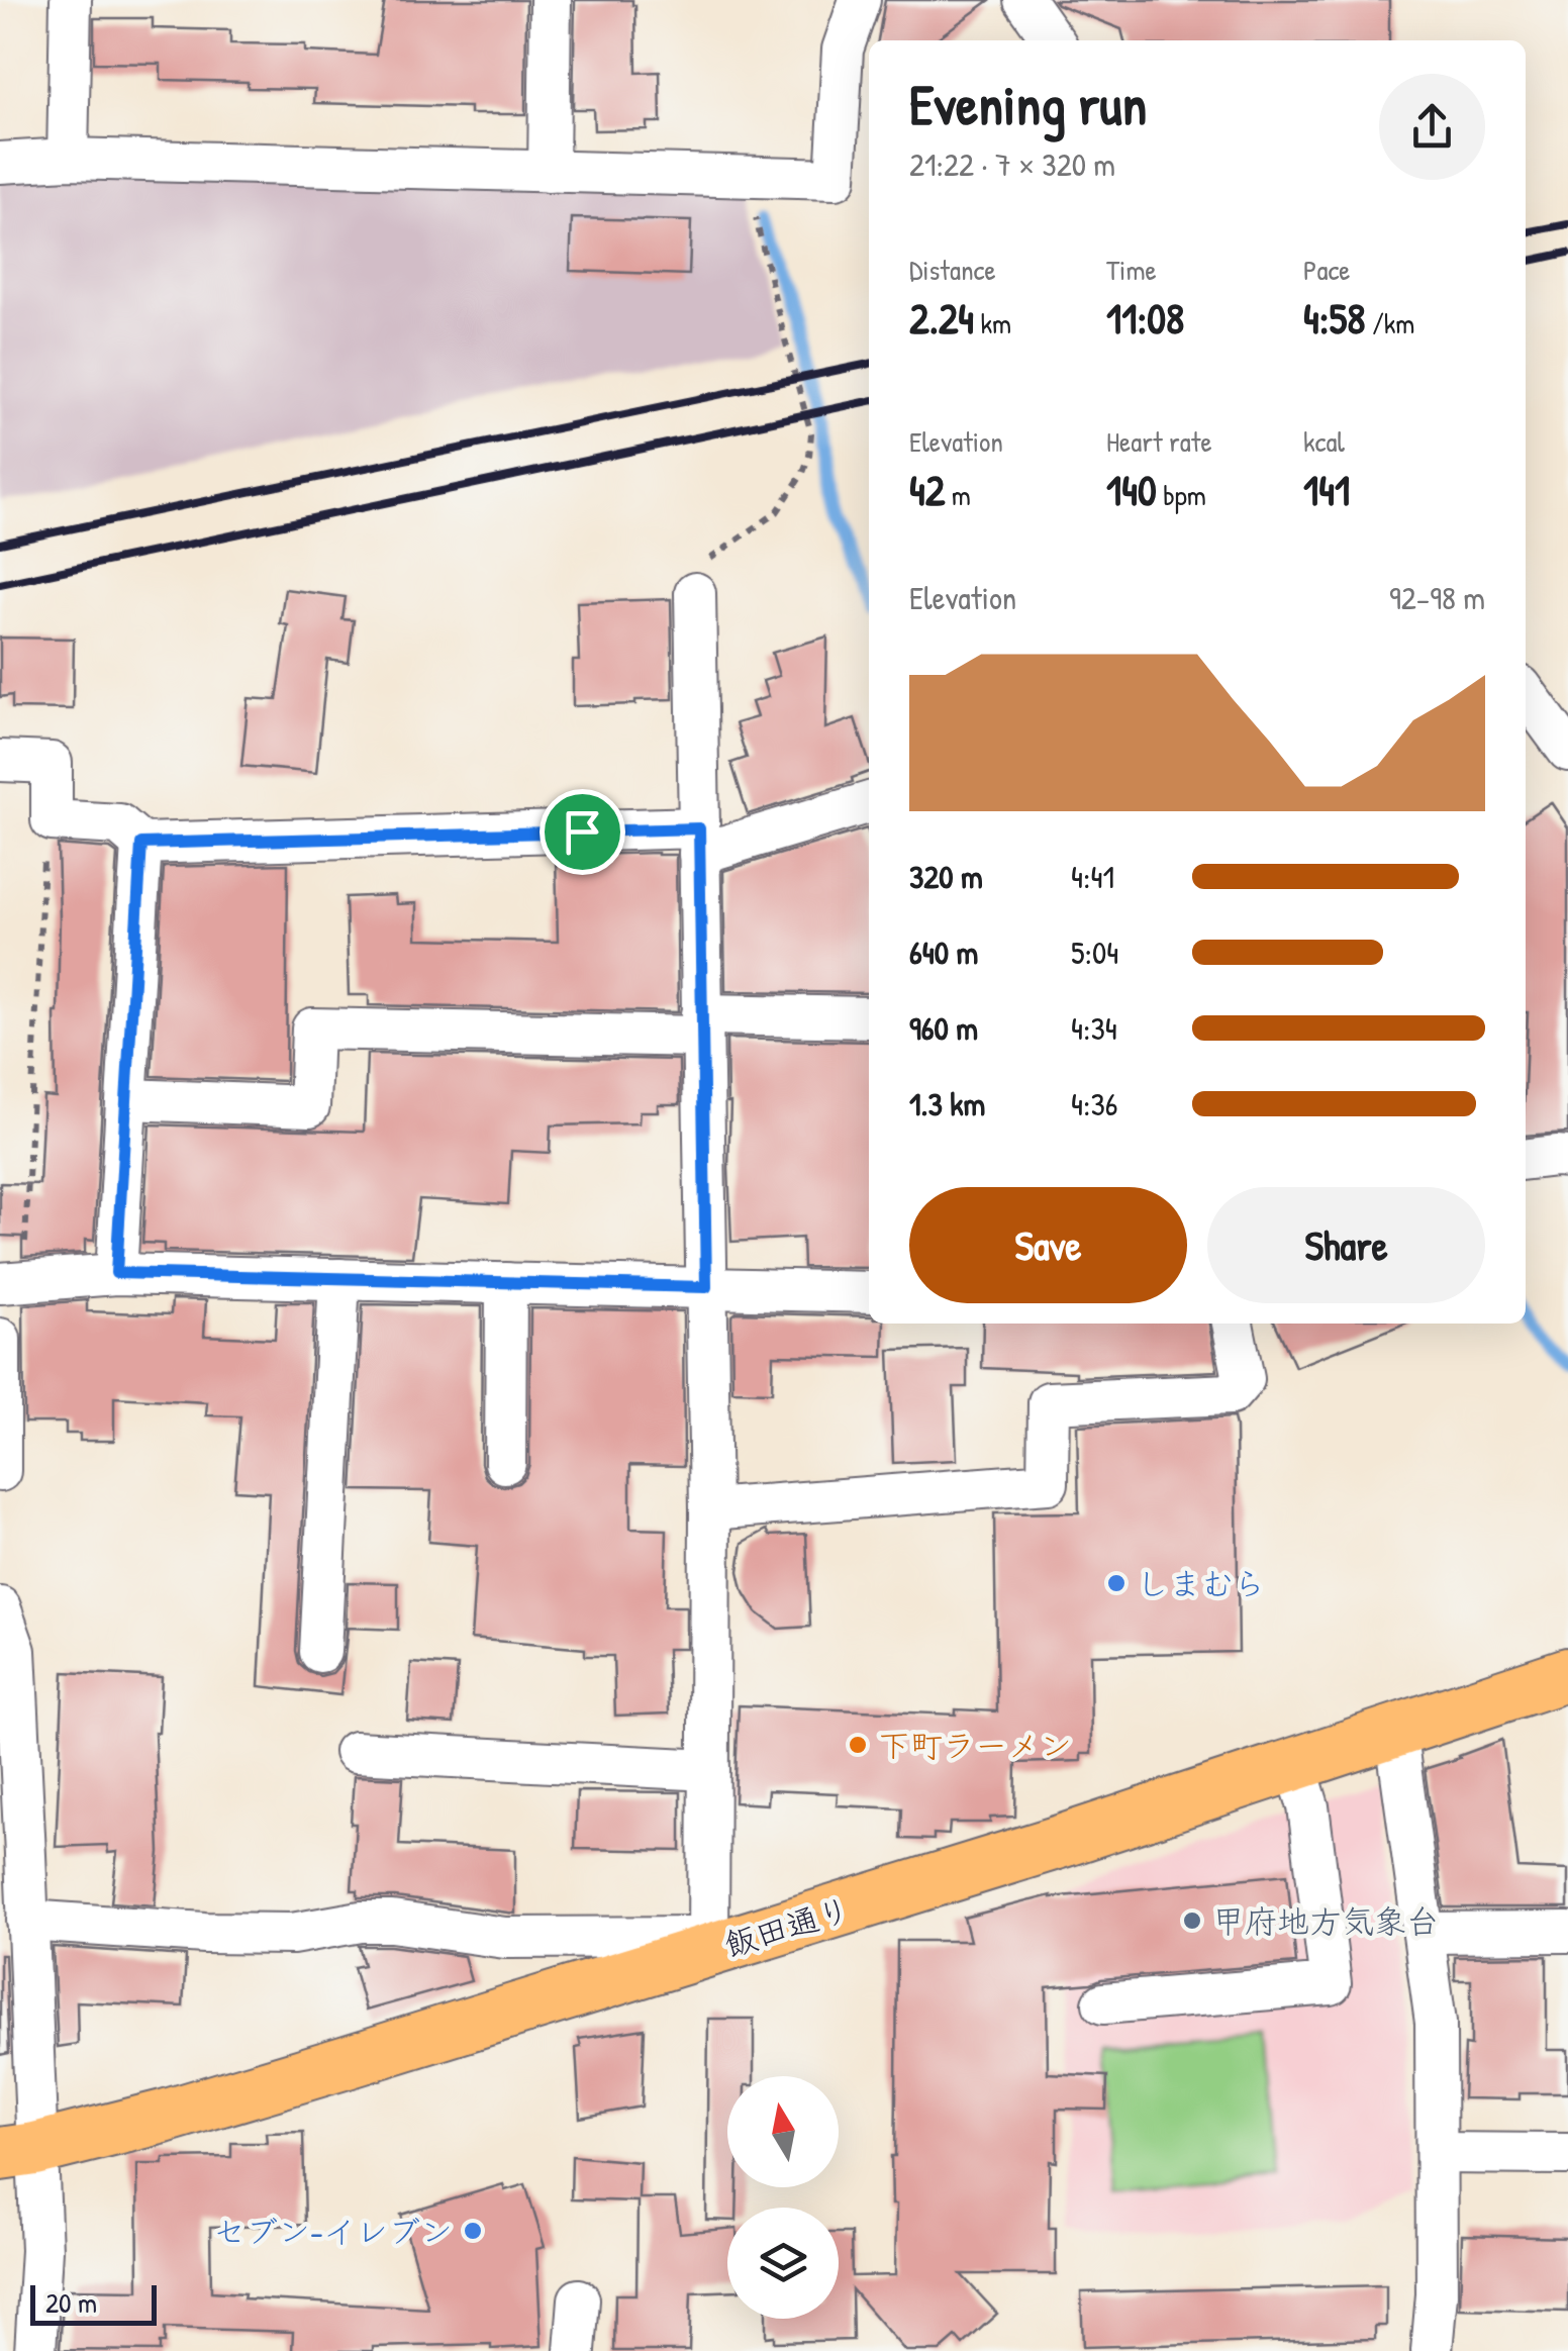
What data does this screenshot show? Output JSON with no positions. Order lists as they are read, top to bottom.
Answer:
{
  "streets": {
    "main road": ["飯田通り"]
  },
  "places": [
    "しまむら",
    "下町ラーメン",
    "甲府地方気象台",
    "セブン-イレブン"
  ],
  "scale_bar": "20 m",
  "north": "top",
  "page": {
    "heading": ["Evening run", "21:22 · 7 × 320 m"],
    "stats": [
      ["Distance", "2.24 km"],
      ["Time", "11:08"],
      ["Pace", "4:58 /km"],
      ["Elevation", "42 m"],
      ["Heart rate", "140 bpm"],
      ["kcal", "141"]
    ],
    "chart": ["Elevation", "92–98 m"],
    "list": [
      {
        "name": "320 m",
        "note": "4:41"
      },
      {
        "name": "640 m",
        "note": "5:04"
      },
      {
        "name": "960 m",
        "note": "4:34"
      },
      {
        "name": "1.3 km",
        "note": "4:36"
      }
    ],
    "buttons": ["Save", "Share"],
    "scale": "20 m"
  }
}
